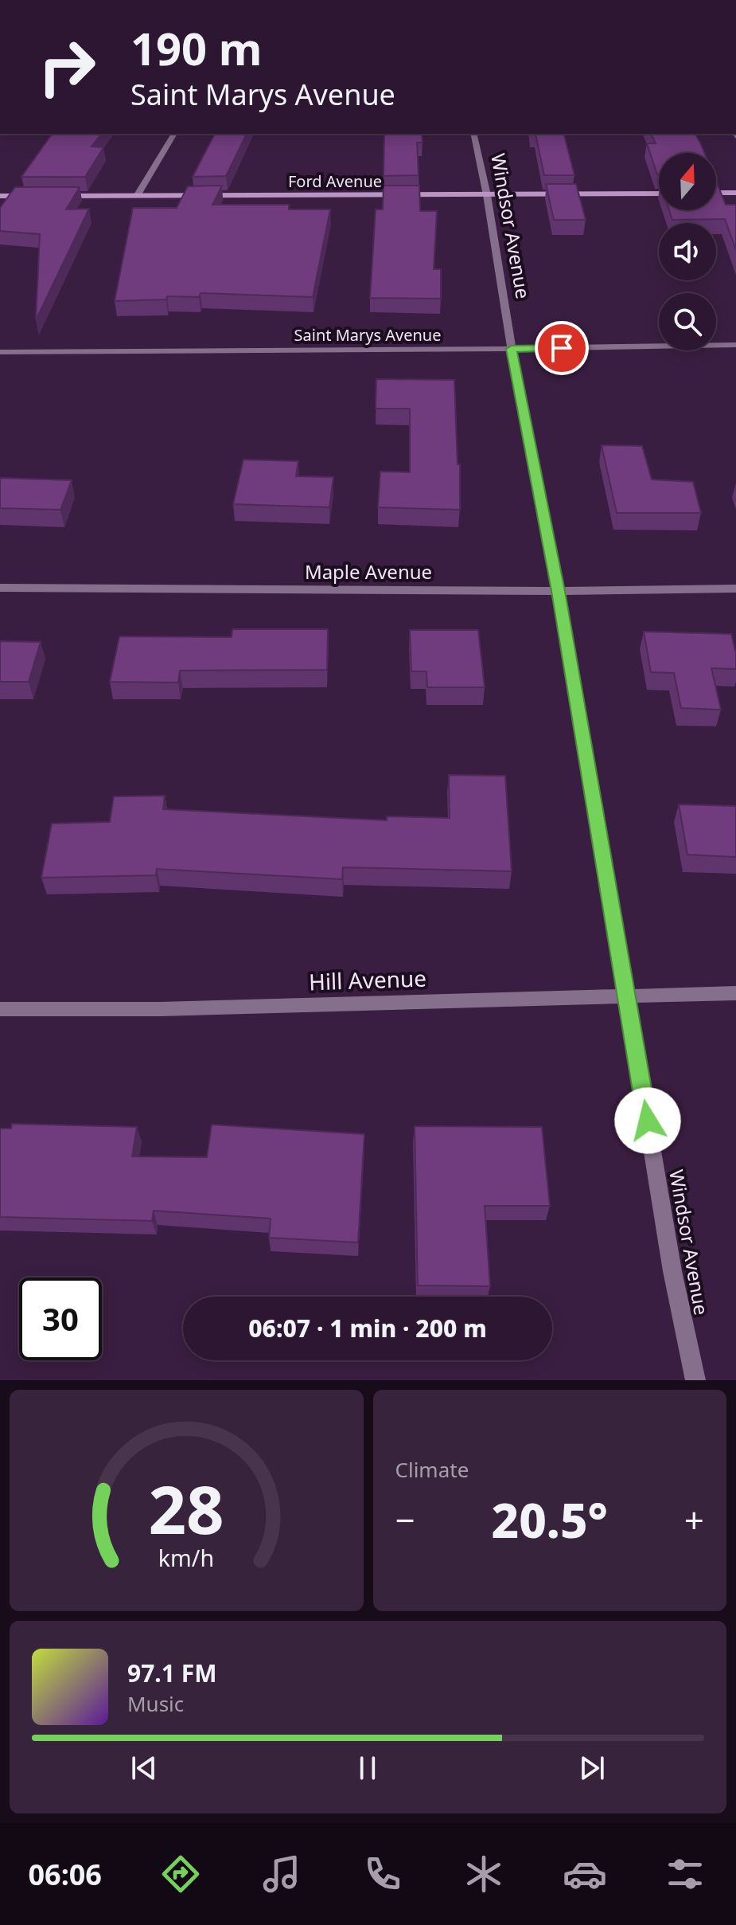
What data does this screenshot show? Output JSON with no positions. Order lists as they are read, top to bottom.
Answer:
{
  "streets": {
    "street": [
      "Ford Avenue",
      "Windsor Avenue",
      "Saint Marys Avenue",
      "Maple Avenue",
      "Hill Avenue"
    ]
  },
  "crossings": [
    ["Ford Avenue", "Windsor Avenue"],
    ["Windsor Avenue", "Saint Marys Avenue"],
    ["Windsor Avenue", "Maple Avenue"],
    ["Windsor Avenue", "Hill Avenue"]
  ],
  "north": "top",
  "page": {
    "turn": ["190 m", "Saint Marys Avenue"],
    "limit": "30",
    "trip": "06:07 · 1 min · 200 m",
    "tile": "Climate",
    "heat": ["−", "20.5°", "+"],
    "song": ["97.1 FM", "Music"],
    "tabs": "06:06",
    "gauge": ["28", "km/h"]
  }
}
